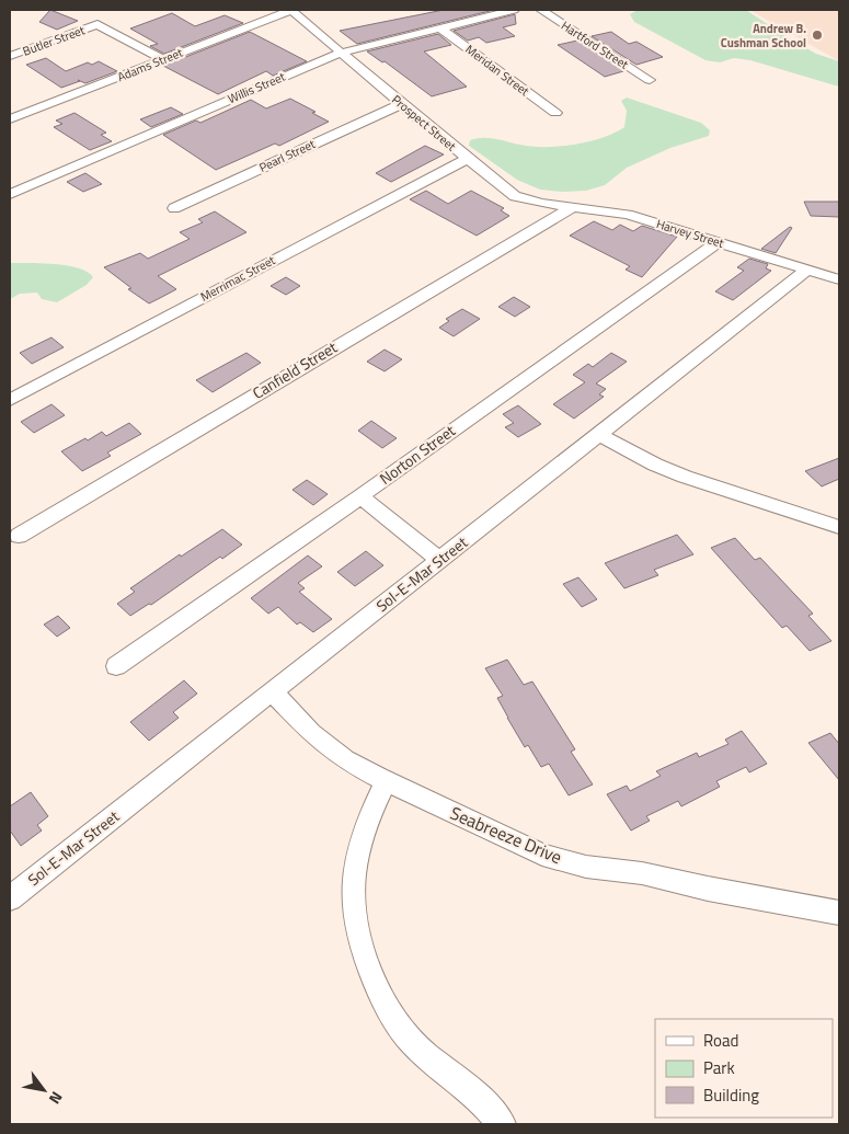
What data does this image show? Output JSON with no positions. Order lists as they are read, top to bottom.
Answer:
{
  "streets": {
    "street": [
      "Butler Street",
      "Hartford Street",
      "Adams Street",
      "Meridan Street",
      "Willis Street",
      "Prospect Street",
      "Pearl Street",
      "Harvey Street",
      "Merrimac Street",
      "Canfield Street",
      "Norton Street",
      "Sol-E-Mar Street",
      "Seabreeze Drive"
    ]
  },
  "crossings": [
    ["Butler Street", "Adams Street"],
    ["Adams Street", "Prospect Street"],
    ["Meridan Street", "Willis Street"],
    ["Willis Street", "Prospect Street"],
    ["Prospect Street", "Pearl Street"],
    ["Prospect Street", "Harvey Street"],
    ["Prospect Street", "Merrimac Street"],
    ["Prospect Street", "Canfield Street"],
    ["Harvey Street", "Canfield Street"],
    ["Harvey Street", "Norton Street"],
    ["Harvey Street", "Sol-E-Mar Street"],
    ["Sol-E-Mar Street", "Seabreeze Drive"]
  ],
  "places": ["Andrew B. Cushman School"],
  "legend": ["Road", "Park", "Building"],
  "north": "bottom right"
}
